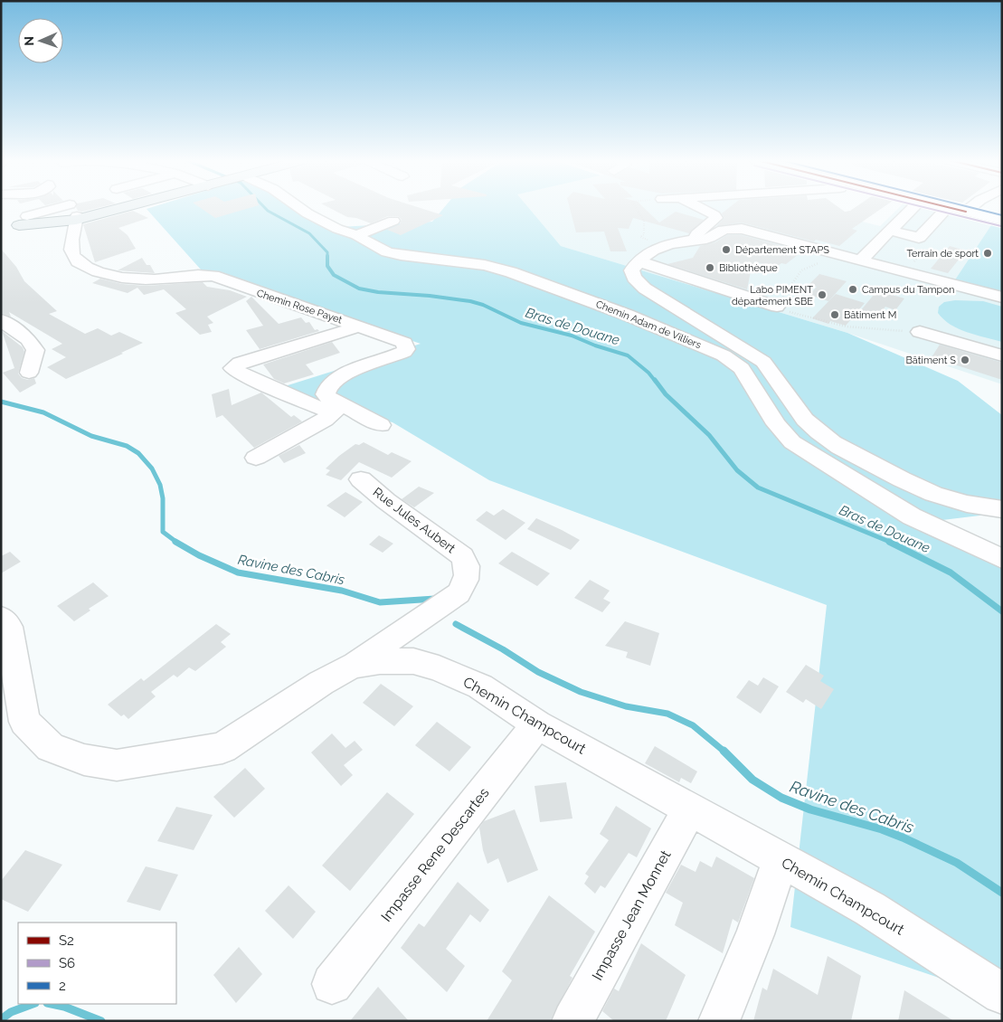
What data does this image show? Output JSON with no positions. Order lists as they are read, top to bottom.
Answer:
{
  "streets": {
    "street": [
      "Chemin Rose Payet",
      "Chemin Adam de Villiers",
      "Rue Jules Aubert",
      "Chemin Champcourt",
      "Impasse Rene Descartes",
      "Impasse Jean Monnet"
    ]
  },
  "crossings": [
    ["Rue Jules Aubert", "Chemin Champcourt"],
    ["Chemin Champcourt", "Impasse Rene Descartes"],
    ["Chemin Champcourt", "Impasse Jean Monnet"]
  ],
  "water": ["Bras de Douane", "Ravine des Cabris"],
  "places": [
    "Département STAPS",
    "Terrain de sport",
    "Bibliothèque",
    "Campus du Tampon",
    "Labo PIMENT département SBE",
    "Bâtiment M",
    "Bâtiment S"
  ],
  "lines": ["transit line S2", "transit line S6", "transit line 2"],
  "legend": ["S2", "S6", "2"],
  "north": "left"
}
